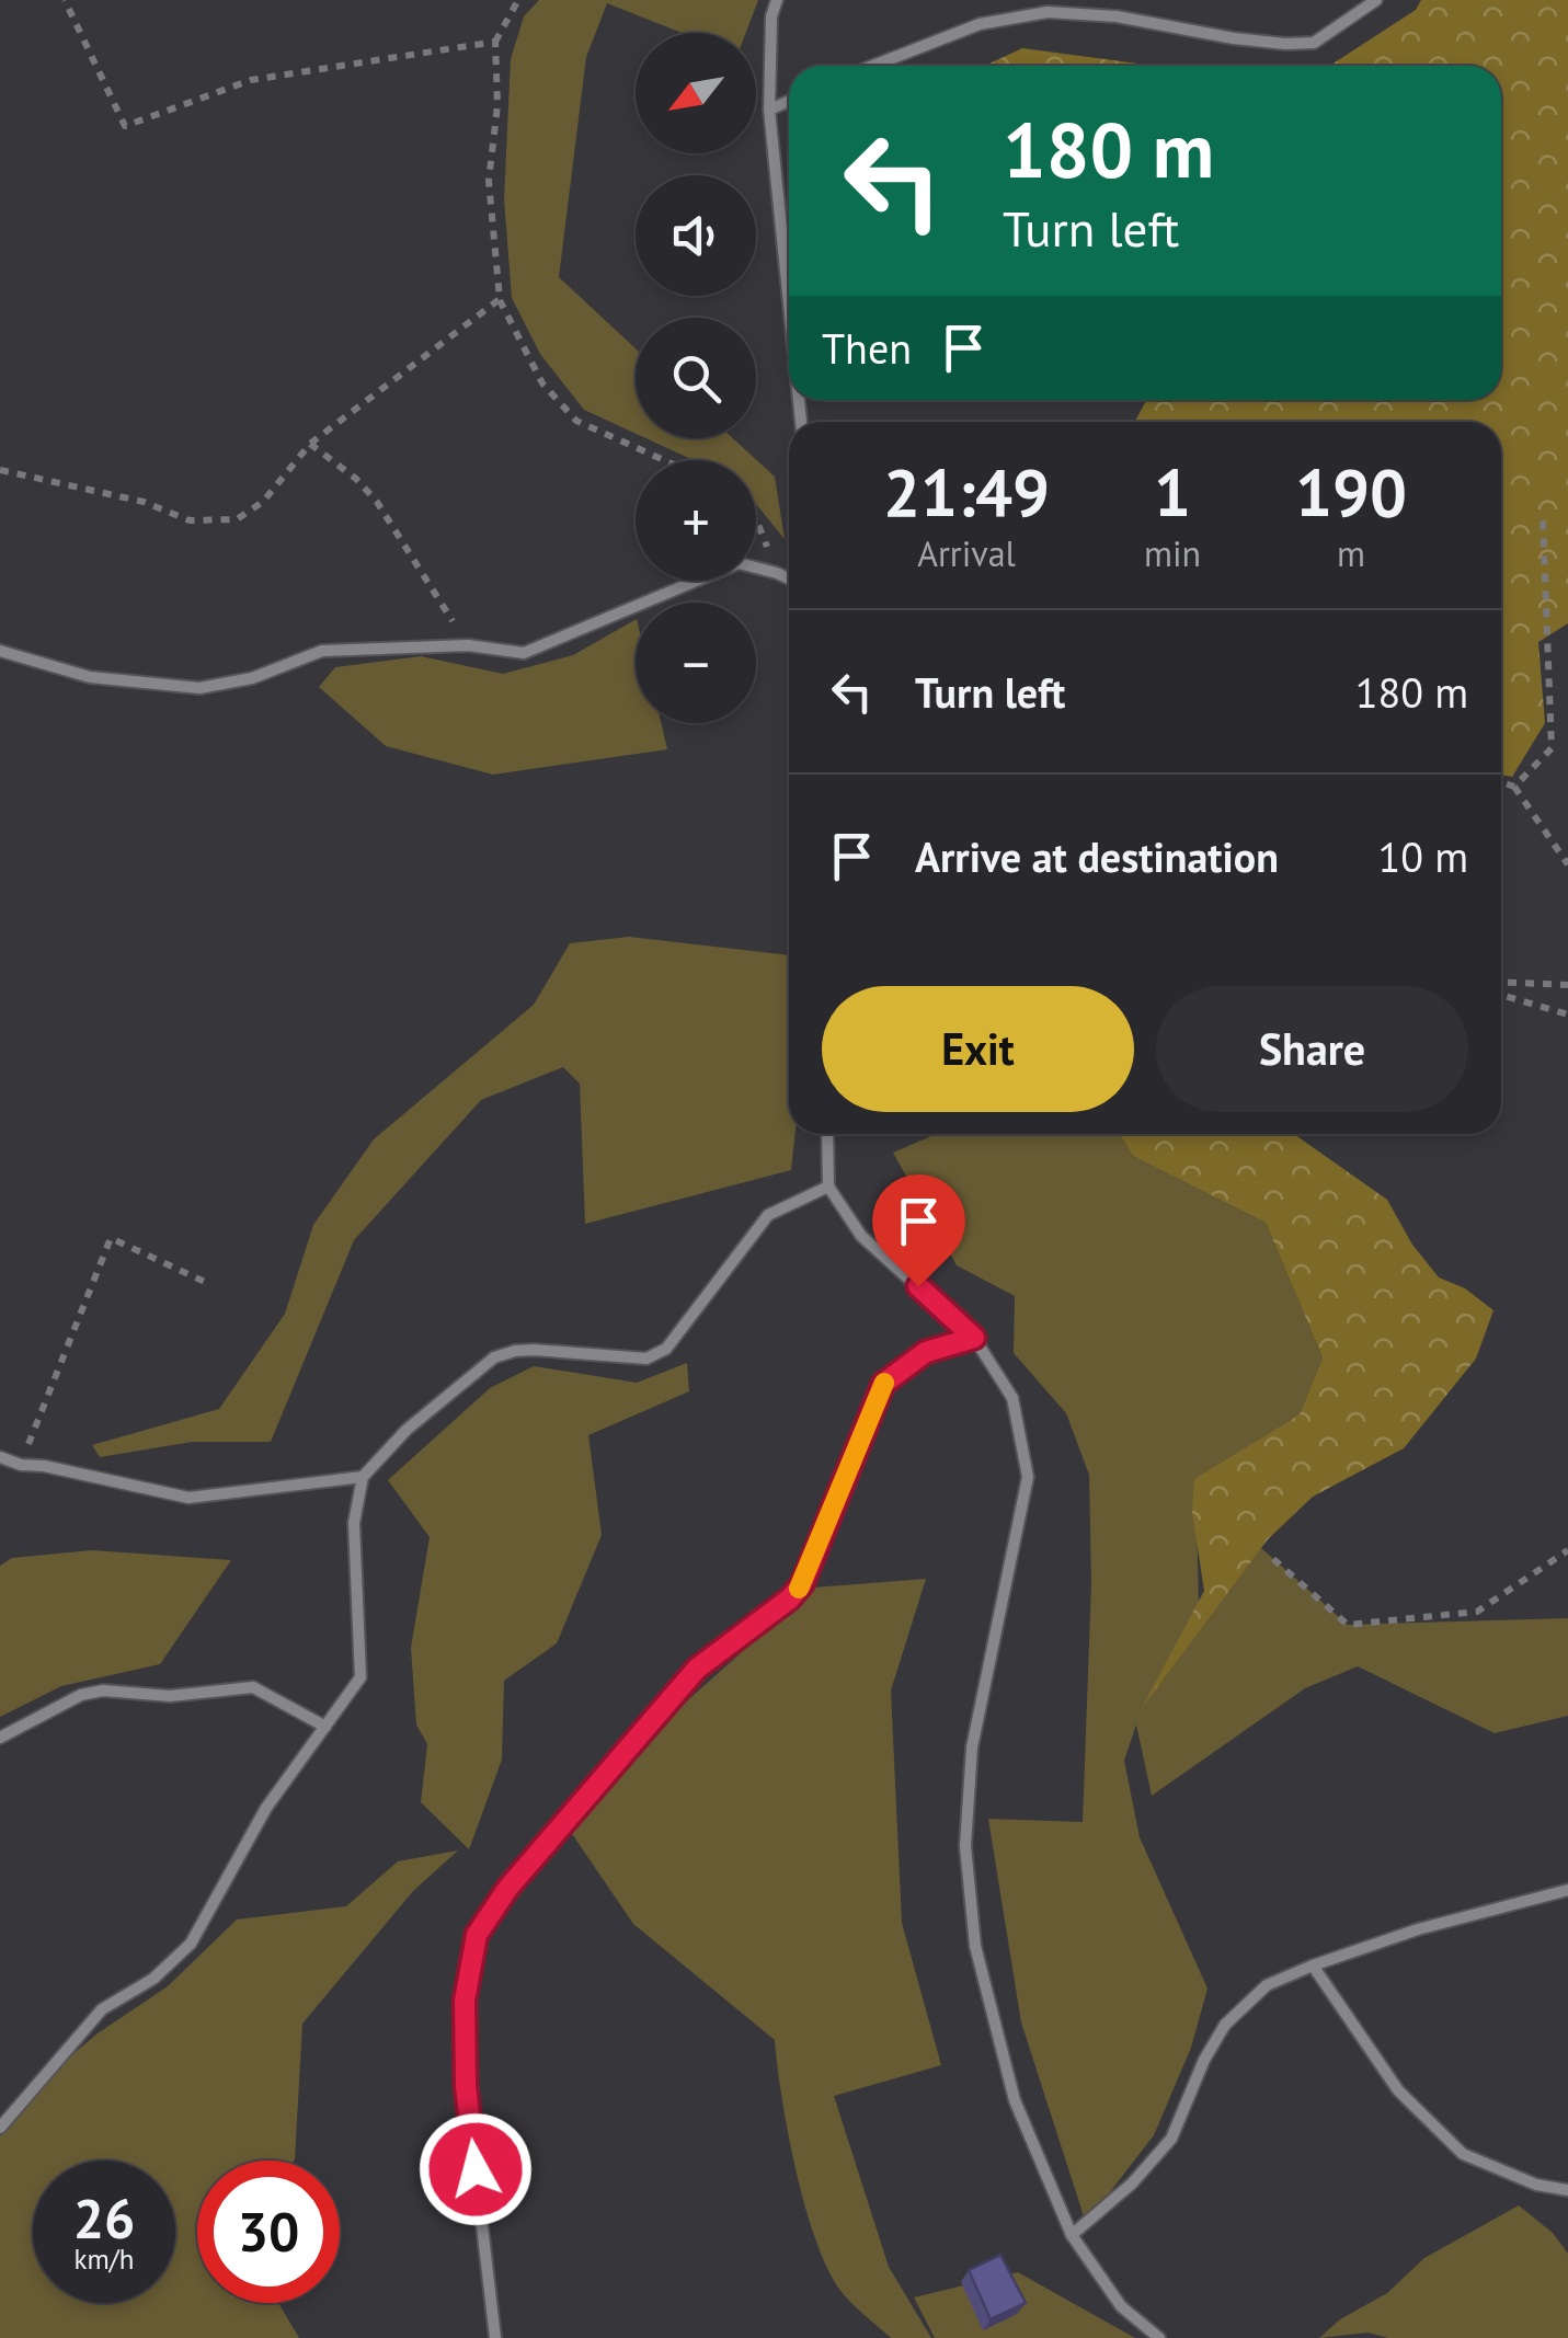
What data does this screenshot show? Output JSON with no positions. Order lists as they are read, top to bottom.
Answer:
{
  "north": "bottom left",
  "page": {
    "map_buttons": ["+", "−"],
    "turn": ["180 m", "Turn left"],
    "then": "Then",
    "eta": [
      "21:49",
      "Arrival",
      "1",
      "min",
      "190",
      "m"
    ],
    "list": [
      {
        "name": "Turn left",
        "value": "180 m"
      },
      {
        "name": "Arrive at destination",
        "value": "10 m"
      }
    ],
    "buttons": ["Exit", "Share"],
    "speed": "26 km/h",
    "limit": "30"
  }
}
